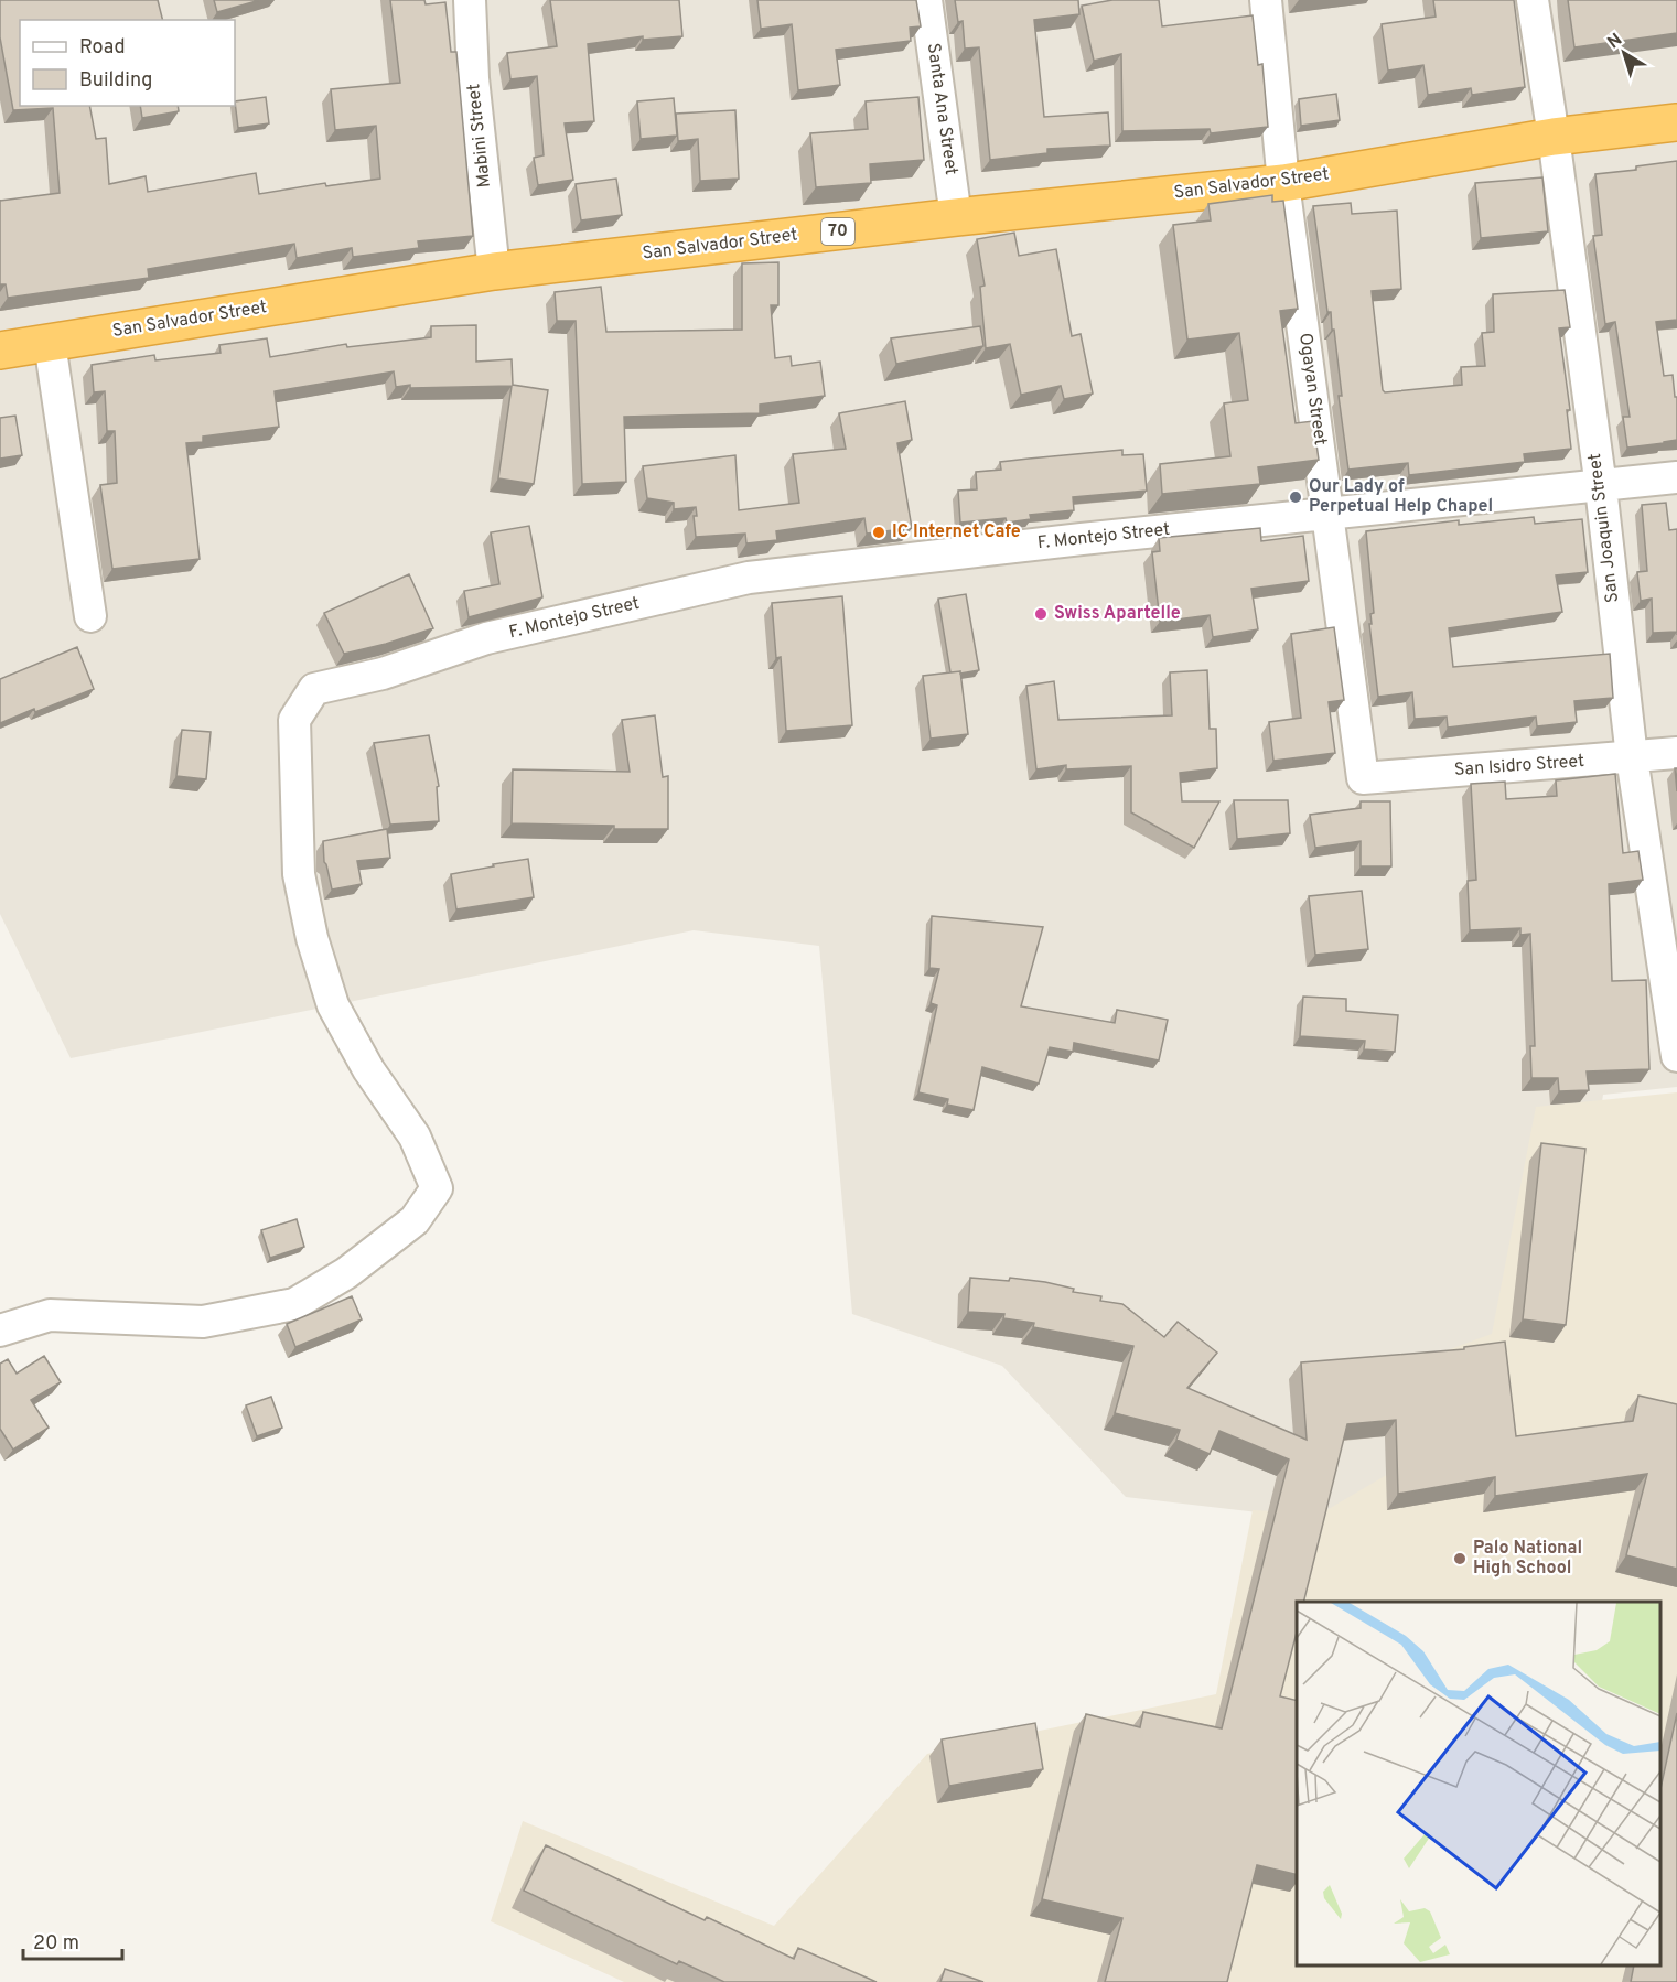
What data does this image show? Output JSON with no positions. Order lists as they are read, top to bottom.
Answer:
{
  "streets": {
    "highway": ["San Salvador Street", "70"],
    "street": [
      "Santa Ana Street",
      "Mabini Street",
      "Ogayan Street",
      "San Joaquin Street",
      "F. Montejo Street",
      "San Isidro Street"
    ]
  },
  "crossings": [
    ["Santa Ana Street", "San Salvador Street"],
    ["Mabini Street", "San Salvador Street"],
    ["San Salvador Street", "Ogayan Street"],
    ["San Salvador Street", "San Joaquin Street"],
    ["Ogayan Street", "F. Montejo Street"],
    ["Ogayan Street", "San Isidro Street"],
    ["San Joaquin Street", "F. Montejo Street"],
    ["San Joaquin Street", "San Isidro Street"]
  ],
  "places": [
    "Our Lady of Perpetual Help Chapel",
    "IC Internet Cafe",
    "Swiss Apartelle",
    "Palo National High School"
  ],
  "legend": ["Road", "Building"],
  "scale_bar": "20 m",
  "north": "top left"
}
